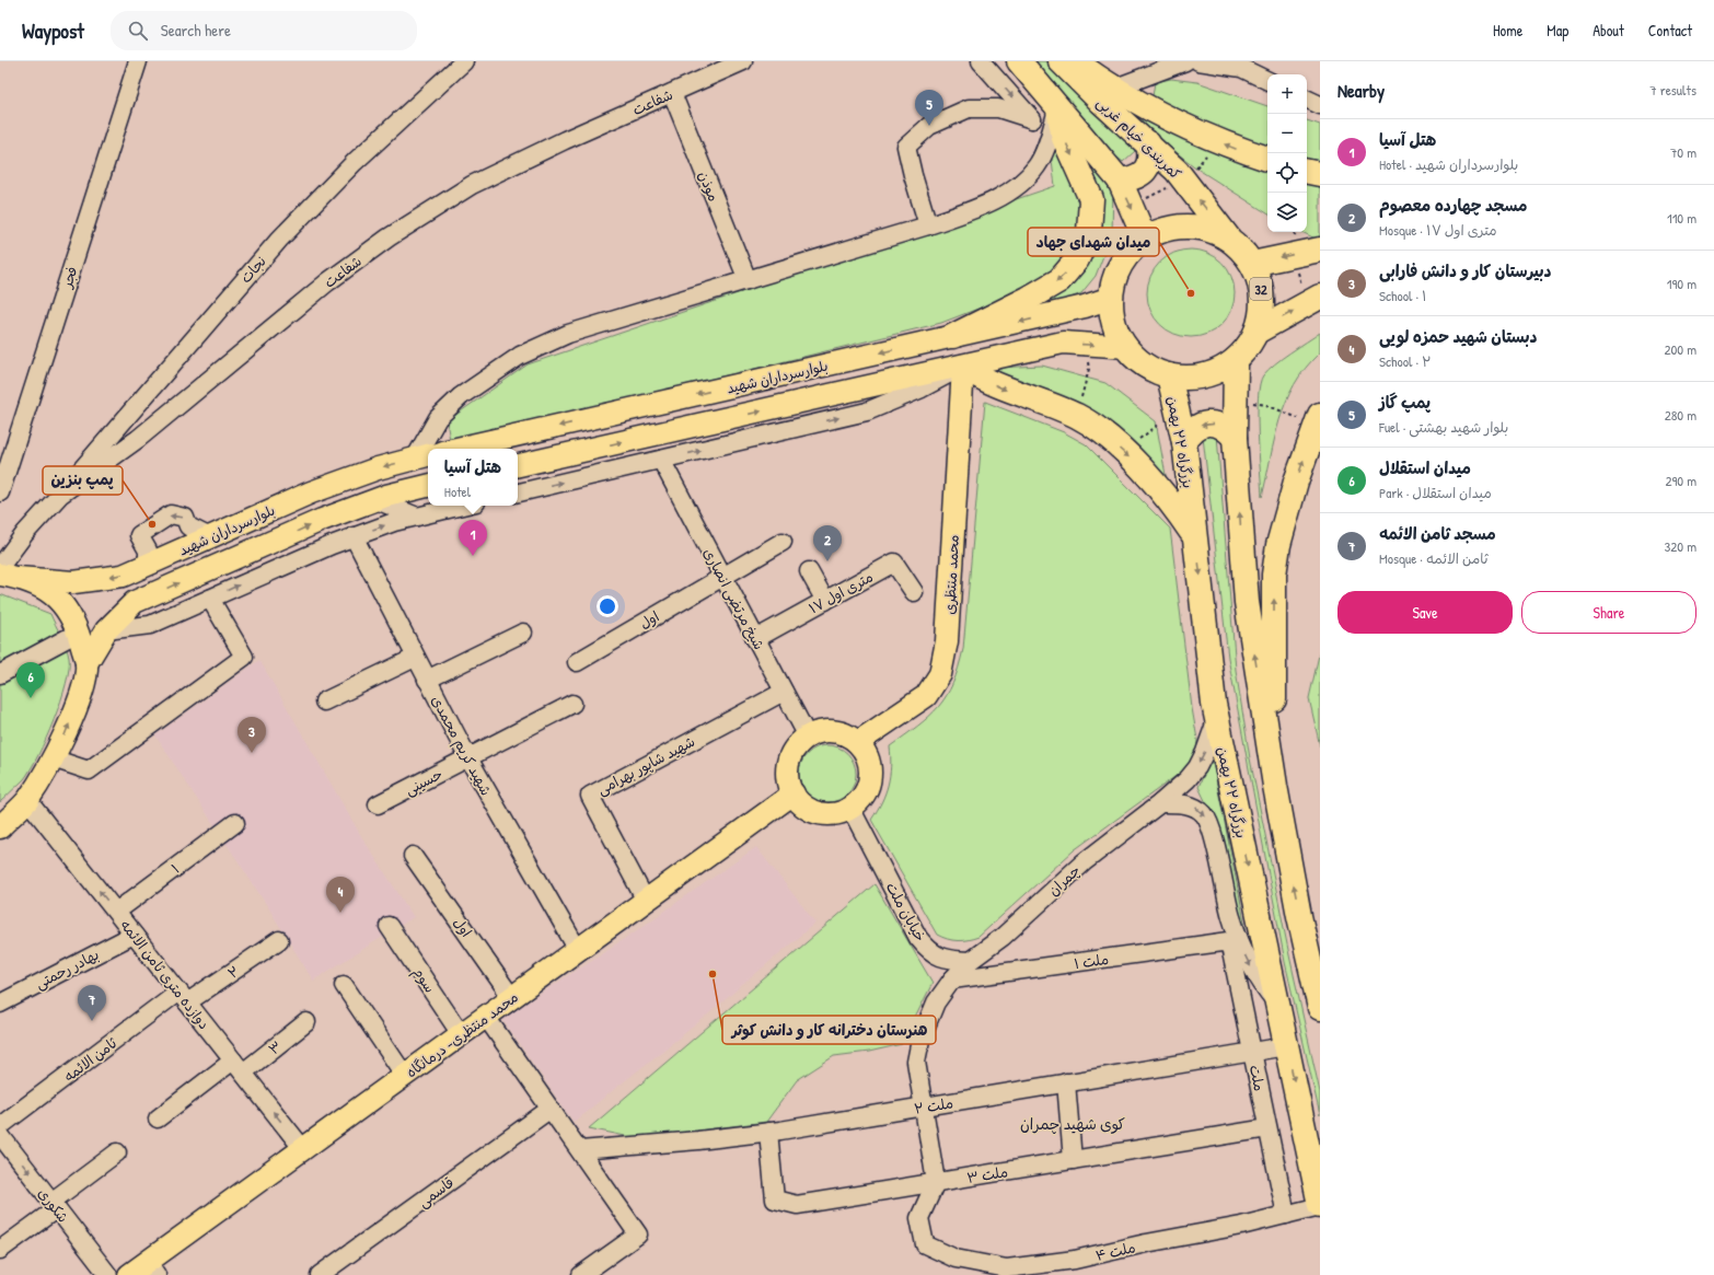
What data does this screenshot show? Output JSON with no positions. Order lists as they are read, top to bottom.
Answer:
{
  "streets": {
    "highway": ["کمربندی خیام غربی", "32", "بزرگراه ۲۲ بهمن"],
    "main road": ["بلوارسرداران شهید", "محمد منتظری", "محمد منتظری- درمانگاه"],
    "street": [
      "شفاعت",
      "موذن",
      "نجات",
      "فجر",
      "۱۷ متری اول",
      "شیخ مرتضی انصاری",
      "اول",
      "شهید کریم محمدی",
      "شهید شاپور بهرامی",
      "حسینی",
      "۱",
      "چمران",
      "خیابان ملت",
      "ملت ۱",
      "بهادر رحمتی",
      "۲",
      "دوازده متری ثامن الائمه",
      "سوم",
      "۳",
      "ثامن الائمه",
      "ملت",
      "ملت ۲",
      "ملت ۳",
      "قاسمی",
      "شکوری",
      "ملت ۴"
    ]
  },
  "crossings": [
    ["شفاعت", "موذن"],
    ["شفاعت", "نجات"],
    ["شفاعت", "بلوارسرداران شهید"],
    ["کمربندی خیام غربی", "32"],
    ["کمربندی خیام غربی", "بلوارسرداران شهید"],
    ["کمربندی خیام غربی", "بزرگراه ۲۲ بهمن"],
    ["32", "بلوارسرداران شهید"],
    ["32", "بزرگراه ۲۲ بهمن"],
    ["بلوارسرداران شهید", "بزرگراه ۲۲ بهمن"],
    ["بزرگراه ۲۲ بهمن", "چمران"],
    ["بزرگراه ۲۲ بهمن", "ملت ۲"],
    ["بزرگراه ۲۲ بهمن", "ملت ۴"],
    ["محمد منتظری", "شیخ مرتضی انصاری"],
    ["محمد منتظری", "خیابان ملت"],
    ["محمد منتظری", "محمد منتظری- درمانگاه"],
    ["۱۷ متری اول", "شیخ مرتضی انصاری"],
    ["شیخ مرتضی انصاری", "اول"],
    ["شیخ مرتضی انصاری", "شهید شاپور بهرامی"],
    ["شیخ مرتضی انصاری", "خیابان ملت"],
    ["شیخ مرتضی انصاری", "محمد منتظری- درمانگاه"],
    ["اول", "محمد منتظری- درمانگاه"],
    ["شهید کریم محمدی", "حسینی"],
    ["شهید کریم محمدی", "محمد منتظری- درمانگاه"],
    ["شهید شاپور بهرامی", "محمد منتظری- درمانگاه"],
    ["۱", "دوازده متری ثامن الائمه"],
    ["چمران", "خیابان ملت"],
    ["خیابان ملت", "محمد منتظری- درمانگاه"],
    ["ملت ۱", "ملت"],
    ["بهادر رحمتی", "دوازده متری ثامن الائمه"],
    ["۲", "دوازده متری ثامن الائمه"],
    ["۲", "ثامن الائمه"],
    ["دوازده متری ثامن الائمه", "محمد منتظری- درمانگاه"],
    ["دوازده متری ثامن الائمه", "۳"],
    ["دوازده متری ثامن الائمه", "ثامن الائمه"],
    ["سوم", "محمد منتظری- درمانگاه"],
    ["ملت", "ملت ۲"],
    ["ملت", "ملت ۳"],
    ["ملت", "ملت ۴"],
    ["ملت ۲", "ملت ۳"],
    ["ملت ۳", "ملت ۴"]
  ],
  "one_way": ["شکوری"],
  "districts": ["کوی شهید چمران"],
  "places": ["میدان شهدای جهاد", "پمپ بنزین", "هنرستان دخترانه کار و دانش کوثر"],
  "page": {
    "header": "Waypost",
    "search": "Search here",
    "nav": [
      "Home",
      "Map",
      "About",
      "Contact"
    ],
    "heading": ["Nearby", "7 results"],
    "map_buttons": ["+", "−"],
    "pins": [
      "5",
      "1",
      "2",
      "6",
      "3",
      "4",
      "7"
    ],
    "list": [
      {
        "mark": "1",
        "name": "هتل آسیا",
        "note": "Hotel · بلوارسرداران شهید",
        "value": "70 m"
      },
      {
        "mark": "2",
        "name": "مسجد چهارده معصوم",
        "note": "Mosque · ۱۷ متری اول",
        "value": "110 m"
      },
      {
        "mark": "3",
        "name": "دبیرستان کار و دانش فارابی",
        "note": "School · ۱",
        "value": "190 m"
      },
      {
        "mark": "4",
        "name": "دبستان شهید حمزه لویی",
        "note": "School · ۲",
        "value": "200 m"
      },
      {
        "mark": "5",
        "name": "پمپ گاز",
        "note": "Fuel · بلوار شهید بهشتی",
        "value": "280 m"
      },
      {
        "mark": "6",
        "name": "میدان استقلال",
        "note": "Park · میدان استقلال",
        "value": "290 m"
      },
      {
        "mark": "7",
        "name": "مسجد ثامن الائمه",
        "note": "Mosque · ثامن الائمه",
        "value": "320 m"
      }
    ],
    "popup": ["هتل آسیا", "Hotel"],
    "buttons": ["Save", "Share"]
  }
}
